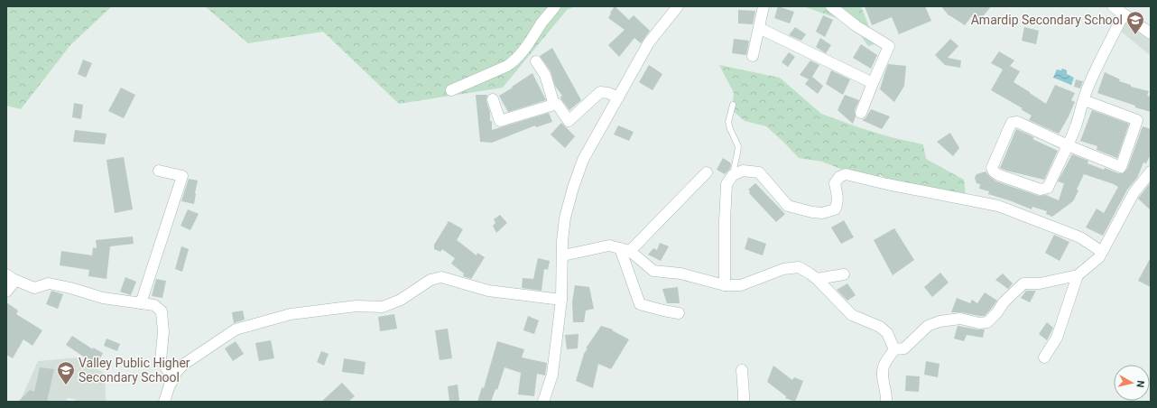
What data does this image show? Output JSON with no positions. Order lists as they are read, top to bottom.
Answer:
{
  "places": {
    "school or university": ["Amardip Secondary School", "Valley Public Higher Secondary School"]
  },
  "north": "right"
}
